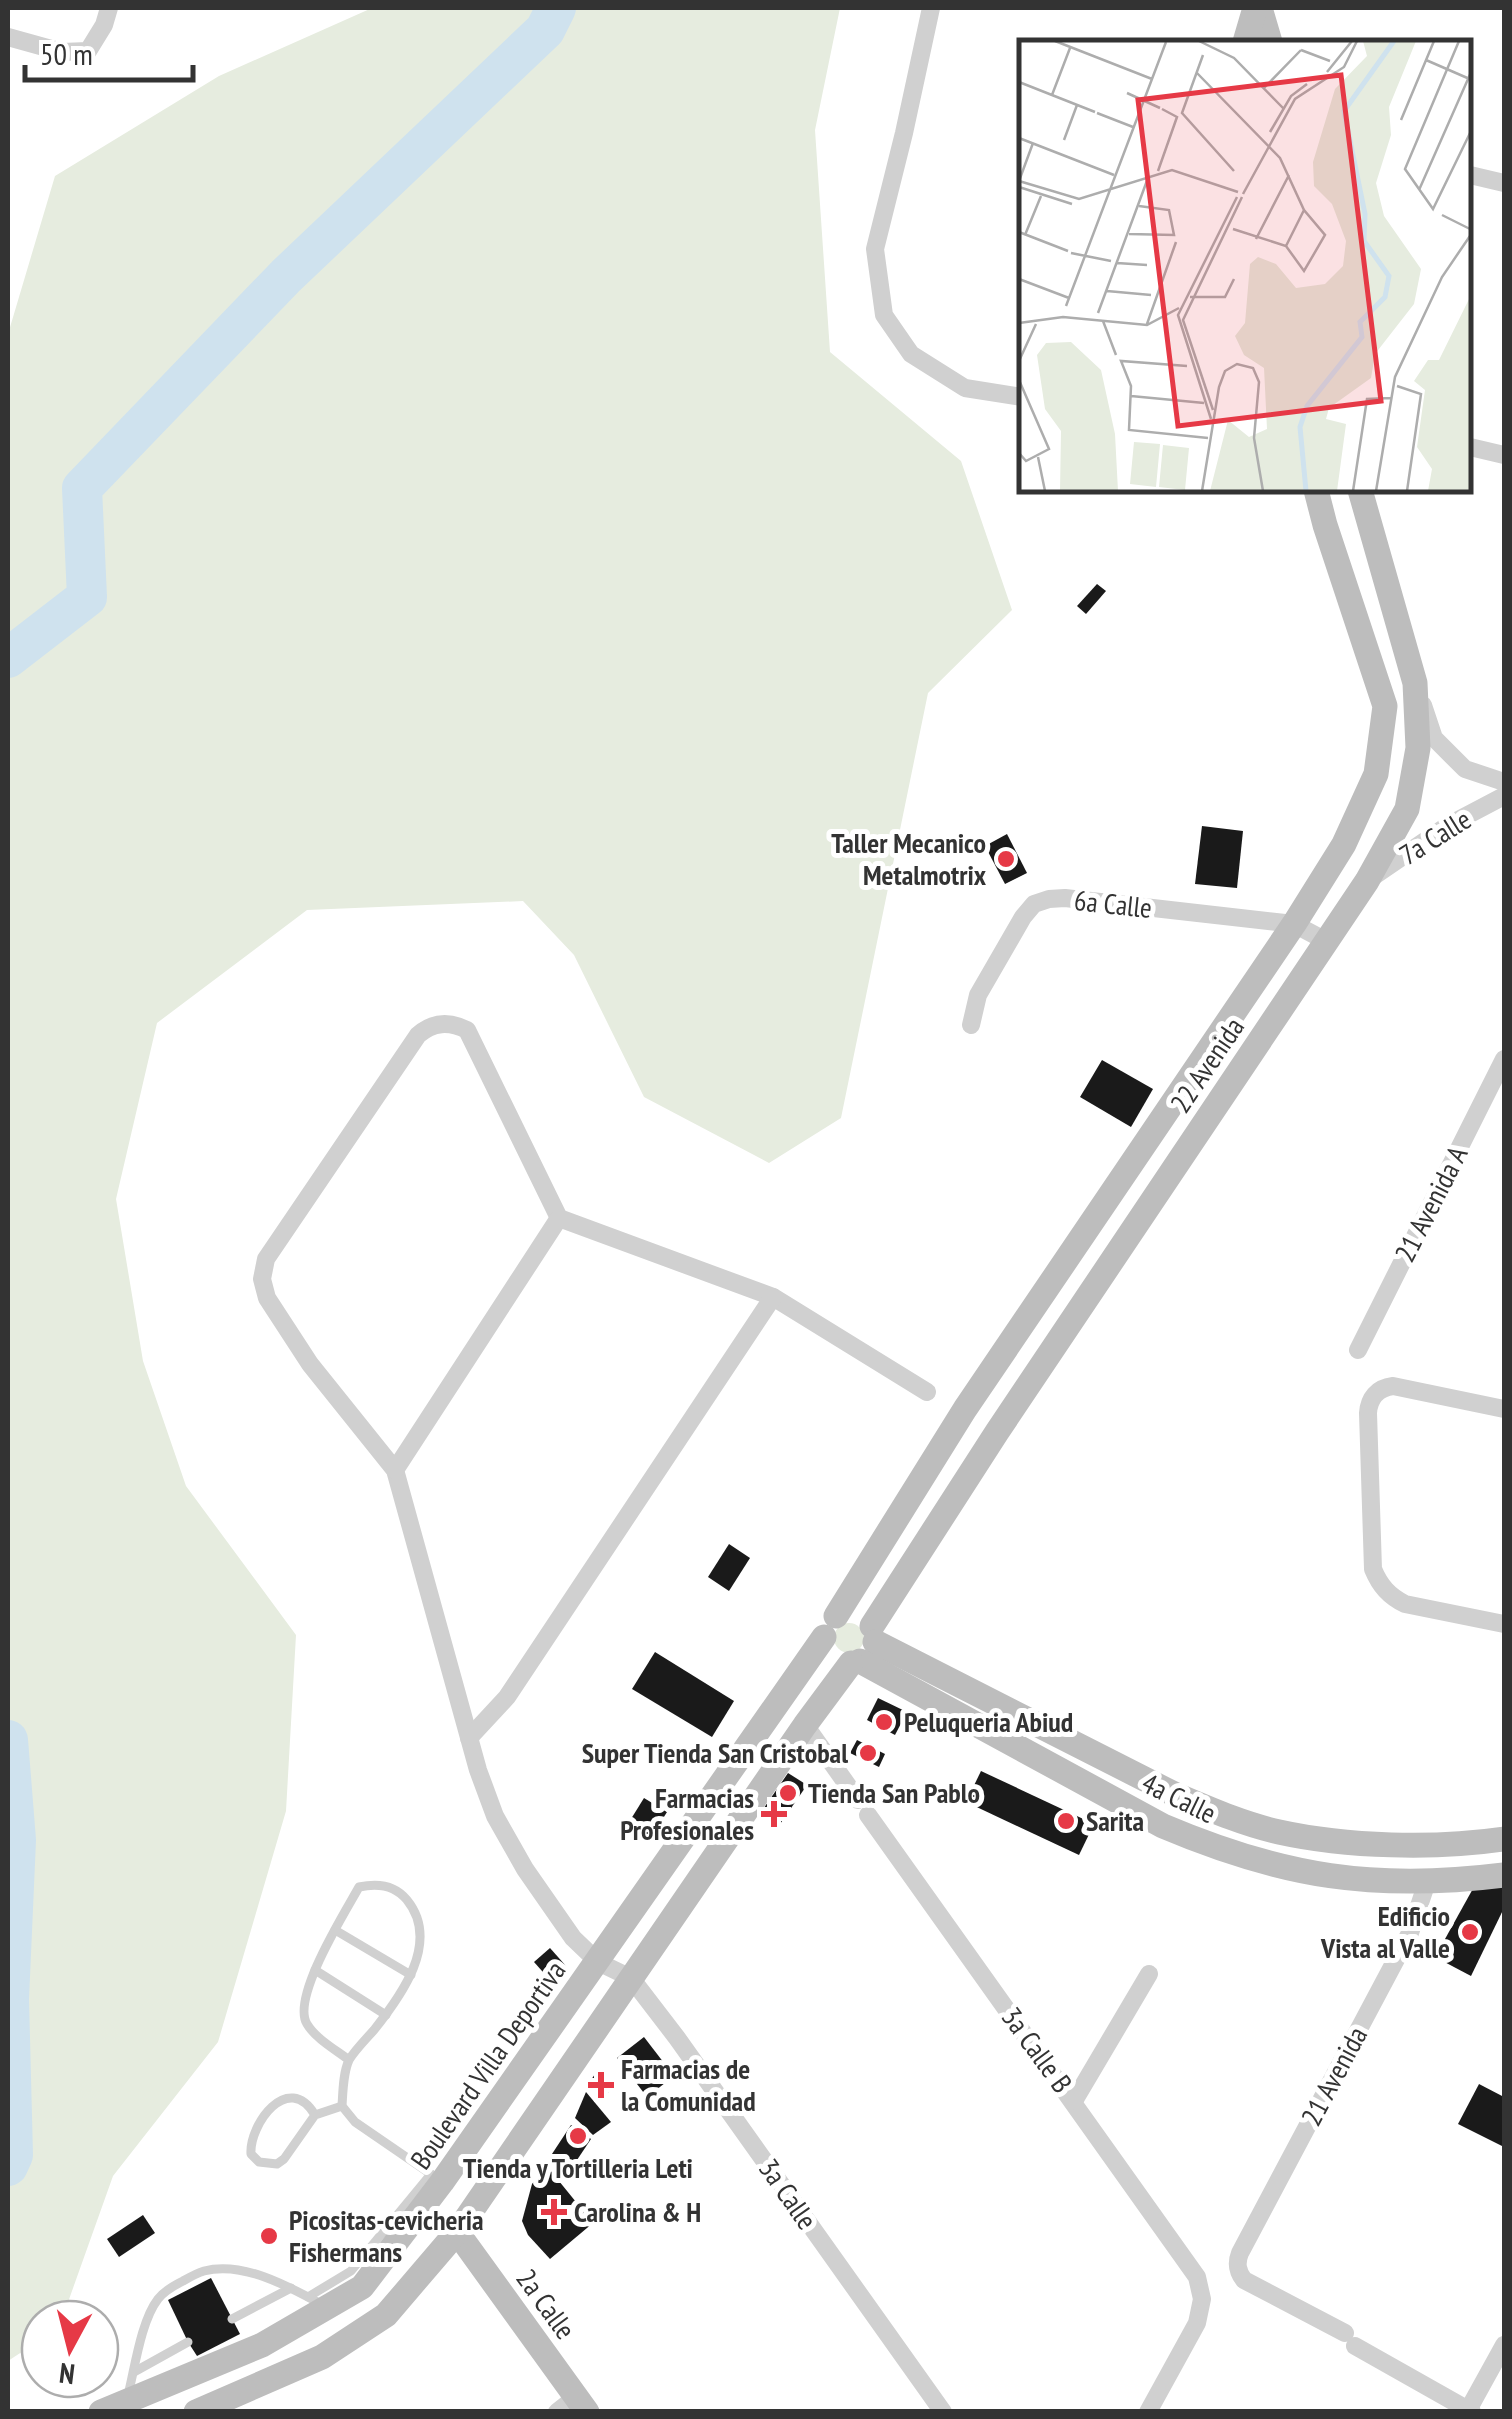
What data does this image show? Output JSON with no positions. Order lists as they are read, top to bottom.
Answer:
{
  "streets": {
    "main road": [
      "22 Avenida",
      "4a Calle",
      "Boulevard Villa Deportiva",
      "2a Calle"
    ],
    "street": [
      "7a Calle",
      "6a Calle",
      "21 Avenida A",
      "3a Calle B",
      "21 Avenida",
      "3a Calle"
    ]
  },
  "crossings": [
    ["7a Calle", "22 Avenida"],
    ["6a Calle", "22 Avenida"],
    ["22 Avenida", "4a Calle"],
    ["22 Avenida", "Boulevard Villa Deportiva"],
    ["4a Calle", "21 Avenida"]
  ],
  "places": {
    "other": [
      "Taller Mecanico Metalmotrix",
      "Peluqueria Abiud",
      "Super Tienda San Cristobal",
      "Tienda San Pablo",
      "Sarita",
      "Edificio Vista al Valle",
      "Tienda y Tortilleria Leti",
      "Picositas-cevicheria Fishermans"
    ],
    "health": ["Farmacias Profesionales", "Farmacias de la Comunidad", "Carolina & H"]
  },
  "scale_bar": "50 m",
  "north": "bottom"
}
